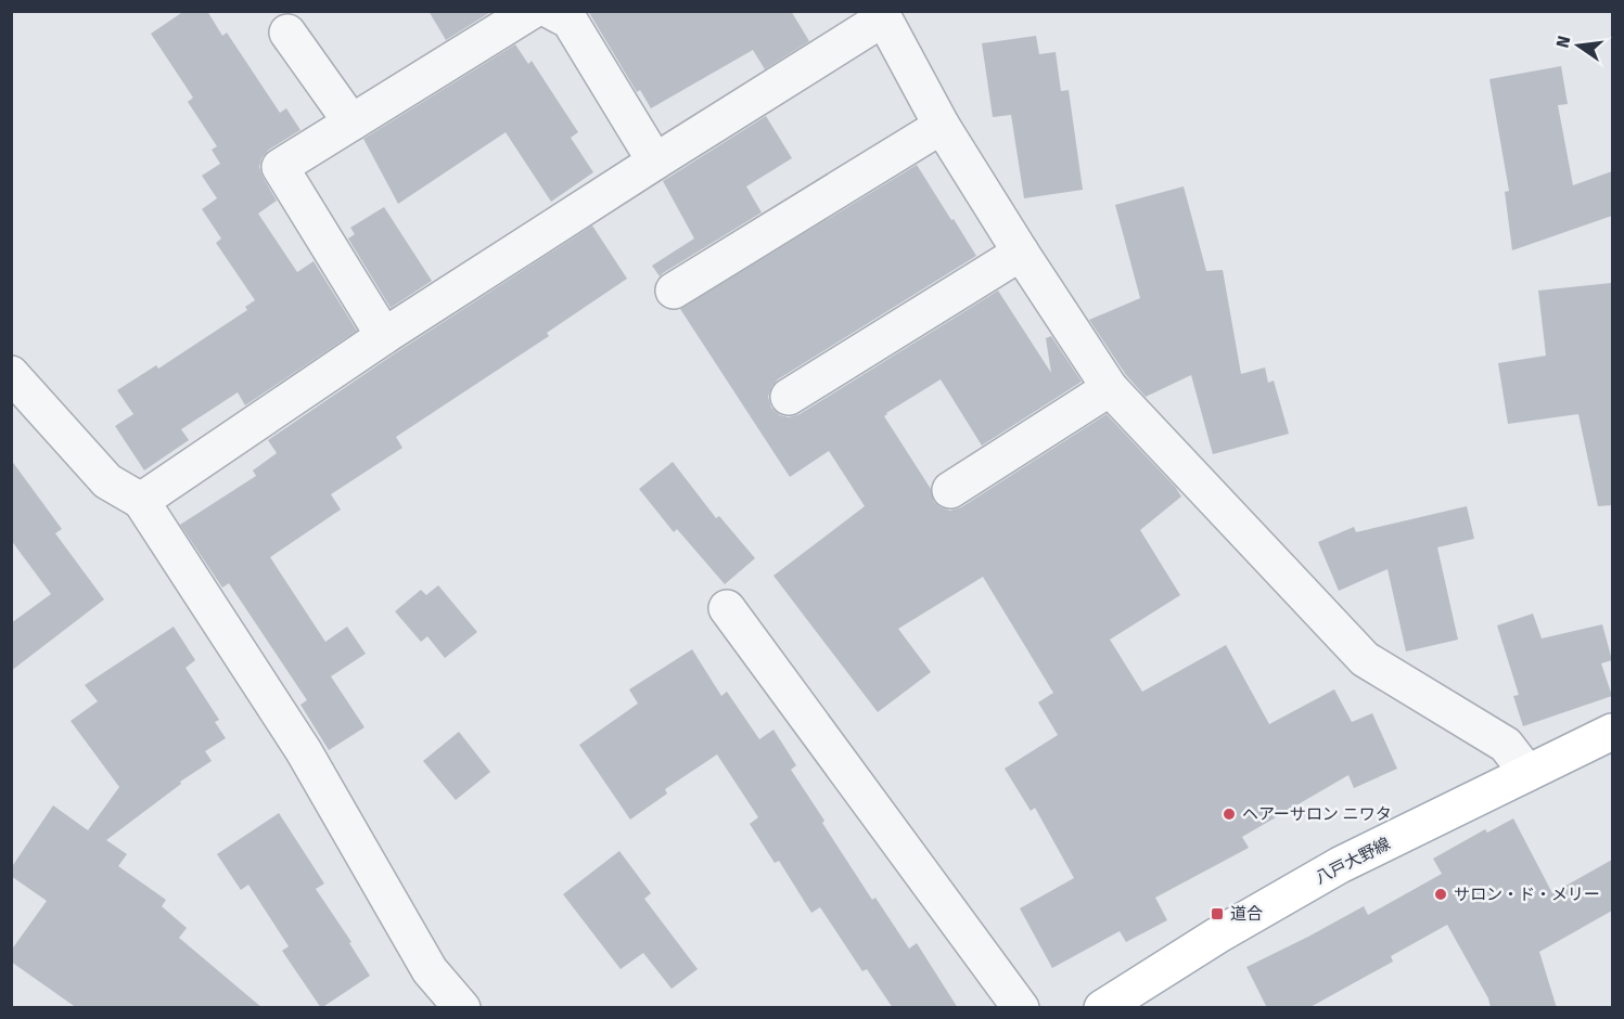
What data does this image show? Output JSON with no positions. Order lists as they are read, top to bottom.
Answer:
{
  "streets": {
    "main road": ["八戸大野線"]
  },
  "places": {
    "other": ["ヘアーサロン ニワタ", "サロン・ド・メリー"],
    "transit": ["道合"]
  },
  "north": "left"
}
